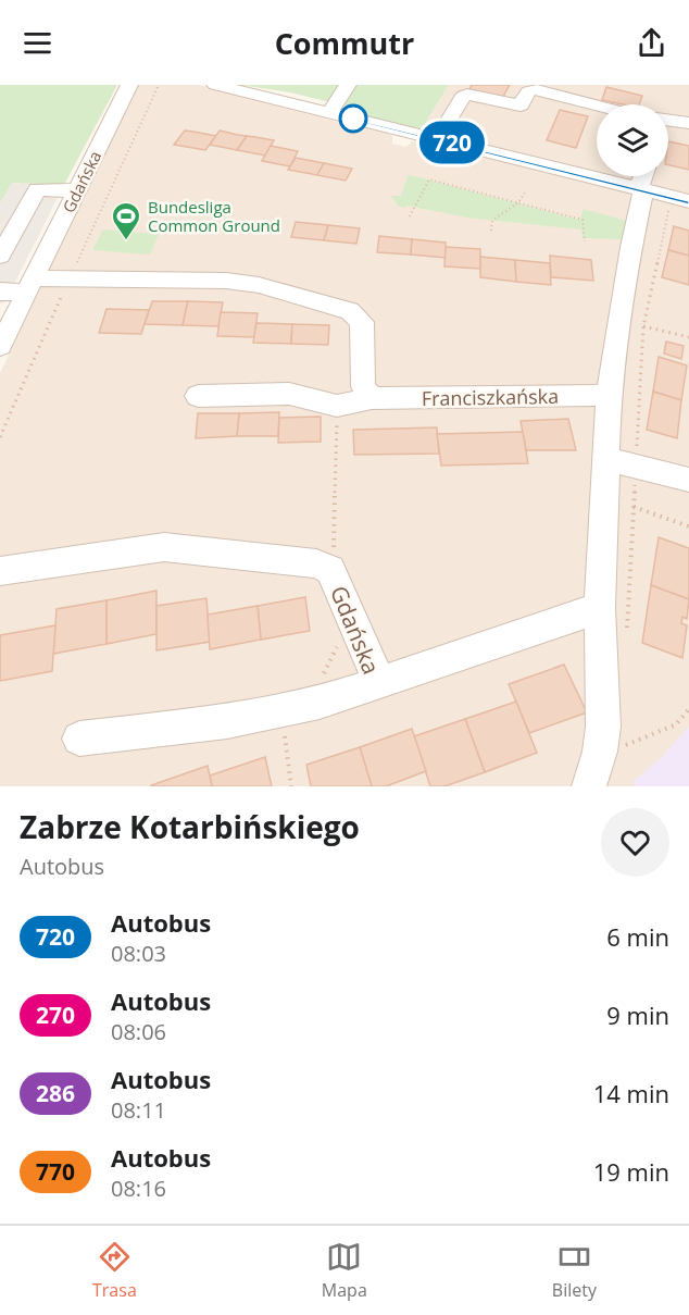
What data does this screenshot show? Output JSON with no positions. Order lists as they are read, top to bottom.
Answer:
{
  "streets": {
    "street": ["Gdańska", "Franciszkańska"]
  },
  "places": {
    "sports": ["Bundesliga Common Ground"]
  },
  "lines": ["bus line 720"],
  "page": {
    "header": "Commutr",
    "on_map": "720",
    "heading": ["Zabrze Kotarbińskiego", "Autobus"],
    "list": [
      {
        "mark": "720",
        "name": "Autobus",
        "note": "08:03",
        "value": "6 min"
      },
      {
        "mark": "270",
        "name": "Autobus",
        "note": "08:06",
        "value": "9 min"
      },
      {
        "mark": "286",
        "name": "Autobus",
        "note": "08:11",
        "value": "14 min"
      },
      {
        "mark": "770",
        "name": "Autobus",
        "note": "08:16",
        "value": "19 min"
      }
    ],
    "tabs": ["Trasa", "Mapa", "Bilety"]
  }
}
